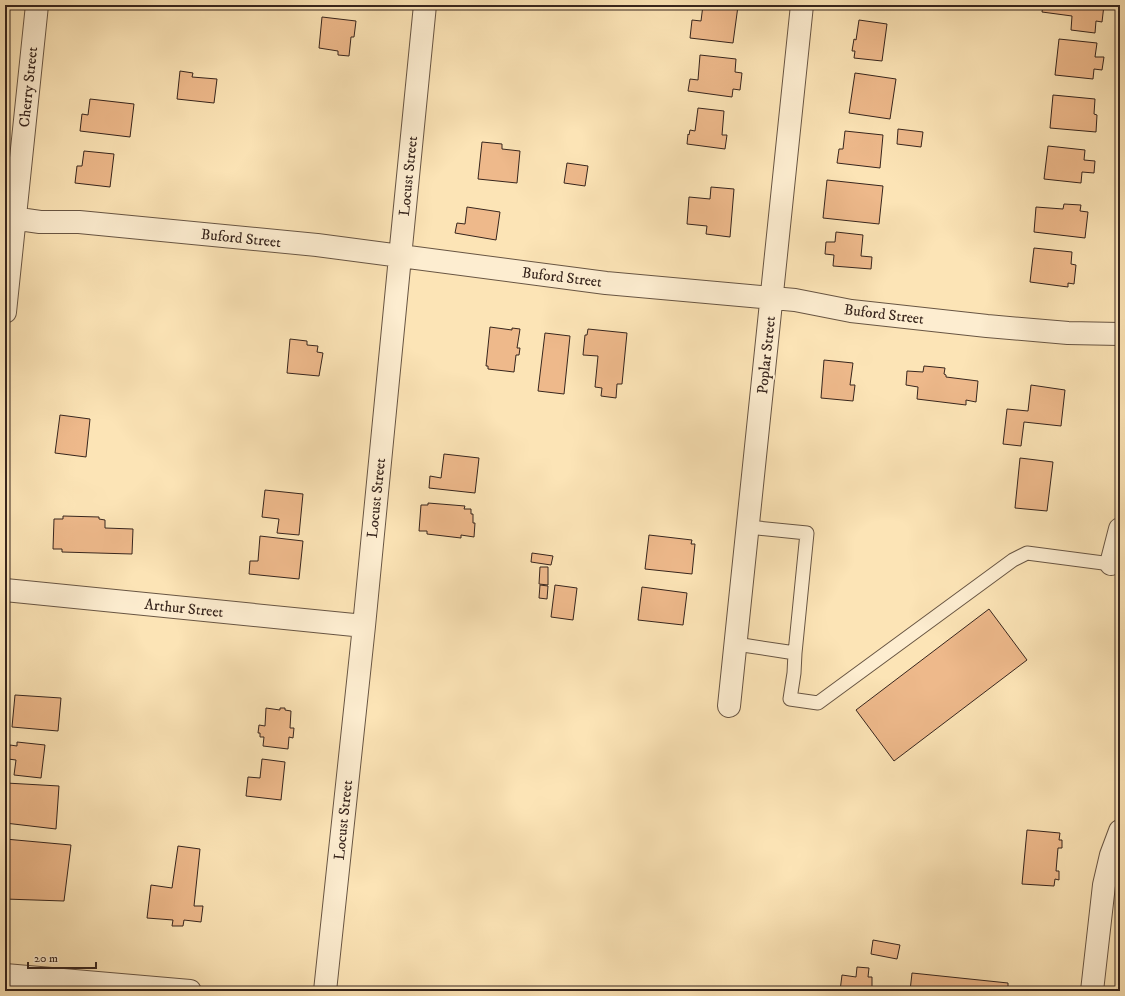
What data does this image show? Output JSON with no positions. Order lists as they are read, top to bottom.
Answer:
{
  "streets": {
    "street": [
      "Cherry Street",
      "Locust Street",
      "Buford Street",
      "Poplar Street",
      "Arthur Street"
    ]
  },
  "crossings": [
    ["Cherry Street", "Buford Street"],
    ["Locust Street", "Buford Street"],
    ["Locust Street", "Arthur Street"],
    ["Buford Street", "Poplar Street"]
  ],
  "scale_bar": "20 m"
}
